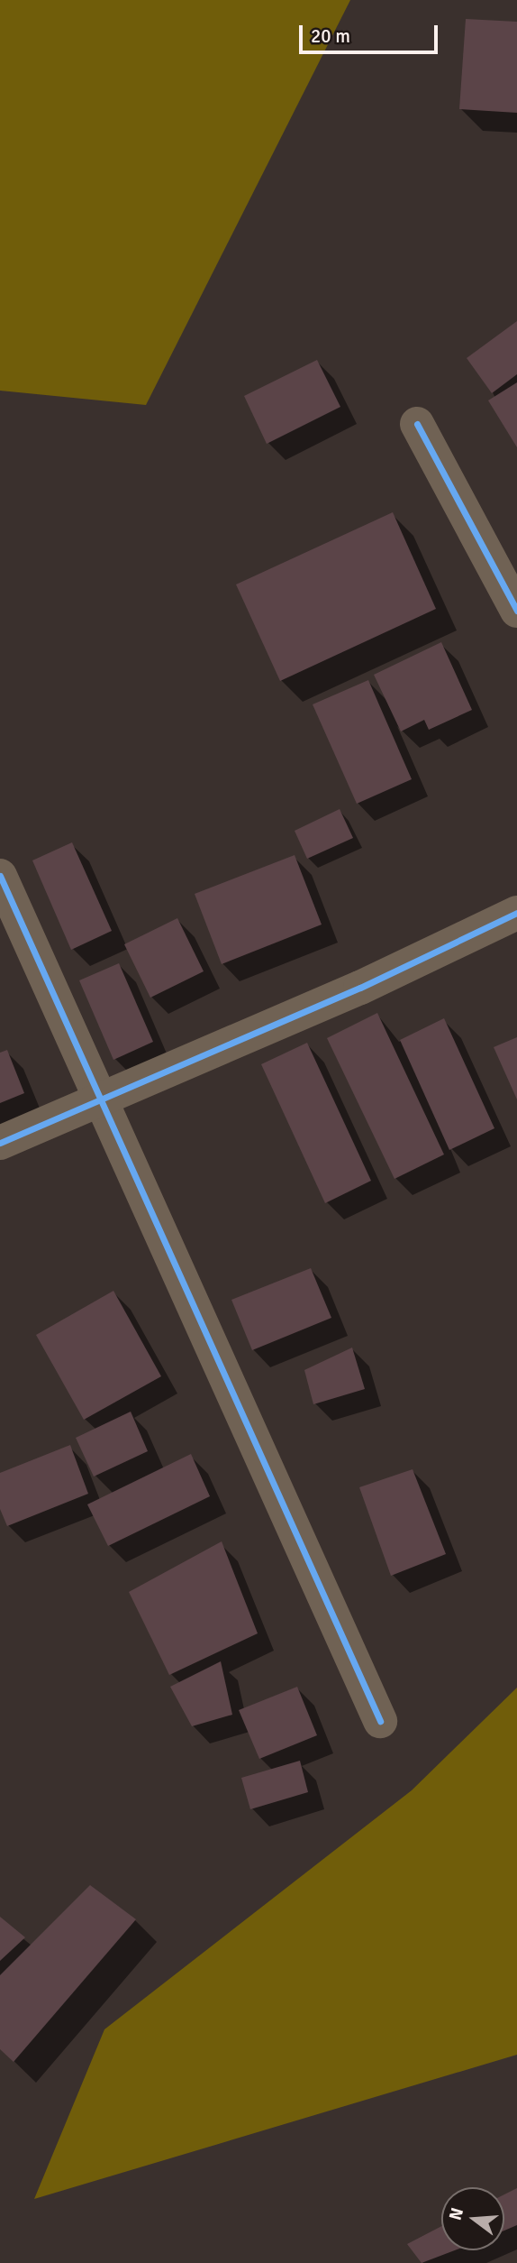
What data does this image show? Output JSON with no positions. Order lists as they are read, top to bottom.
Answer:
{
  "scale_bar": "20 m",
  "north": "left"
}
